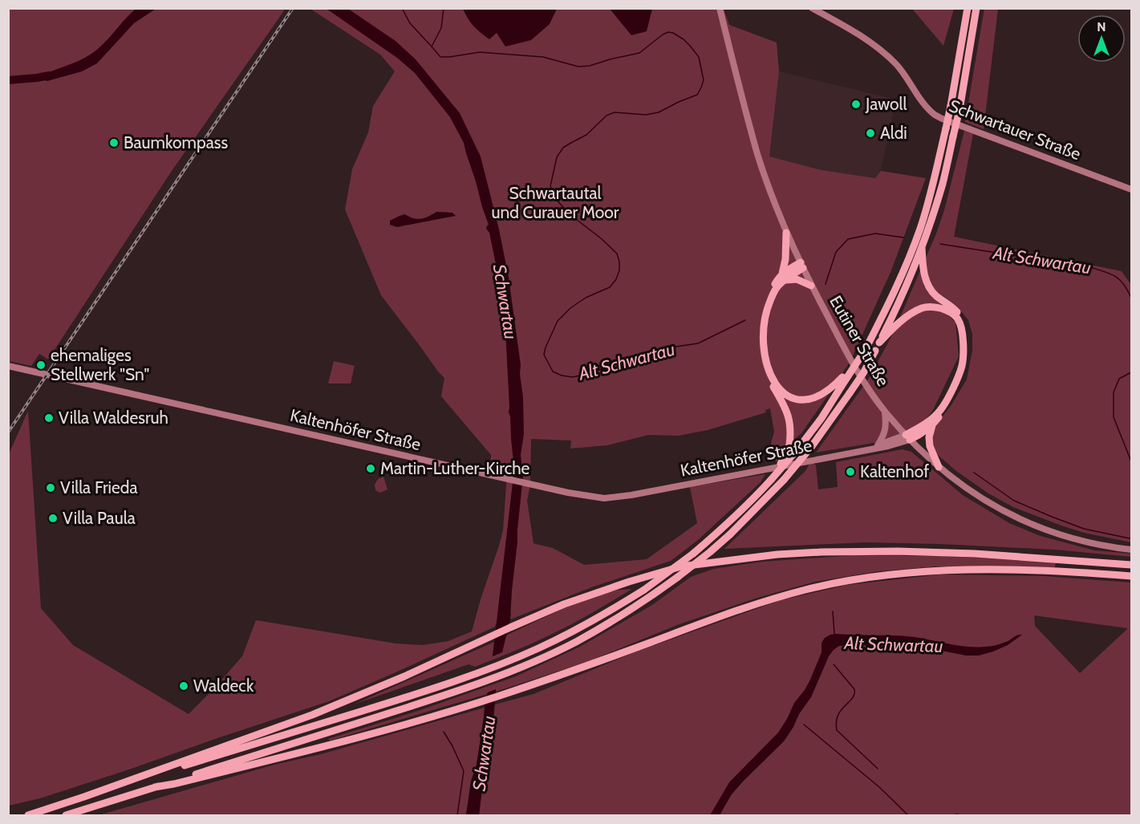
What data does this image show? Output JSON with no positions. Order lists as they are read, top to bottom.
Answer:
{
  "streets": {
    "street": ["Schwartauer Straße", "Eutiner Straße", "Kaltenhöfer Straße"]
  },
  "crossings": [
    ["Eutiner Straße", "Kaltenhöfer Straße"]
  ],
  "water": ["Alt Schwartau", "Schwartau"],
  "parks": ["Schwartautal und Curauer Moor"],
  "places": [
    "Jawoll",
    "Aldi",
    "Baumkompass",
    "ehemaliges Stellwerk \"Sn\"",
    "Villa Waldesruh",
    "Martin-Luther-Kirche",
    "Kaltenhof",
    "Villa Frieda",
    "Villa Paula",
    "Waldeck"
  ],
  "north": "top"
}
